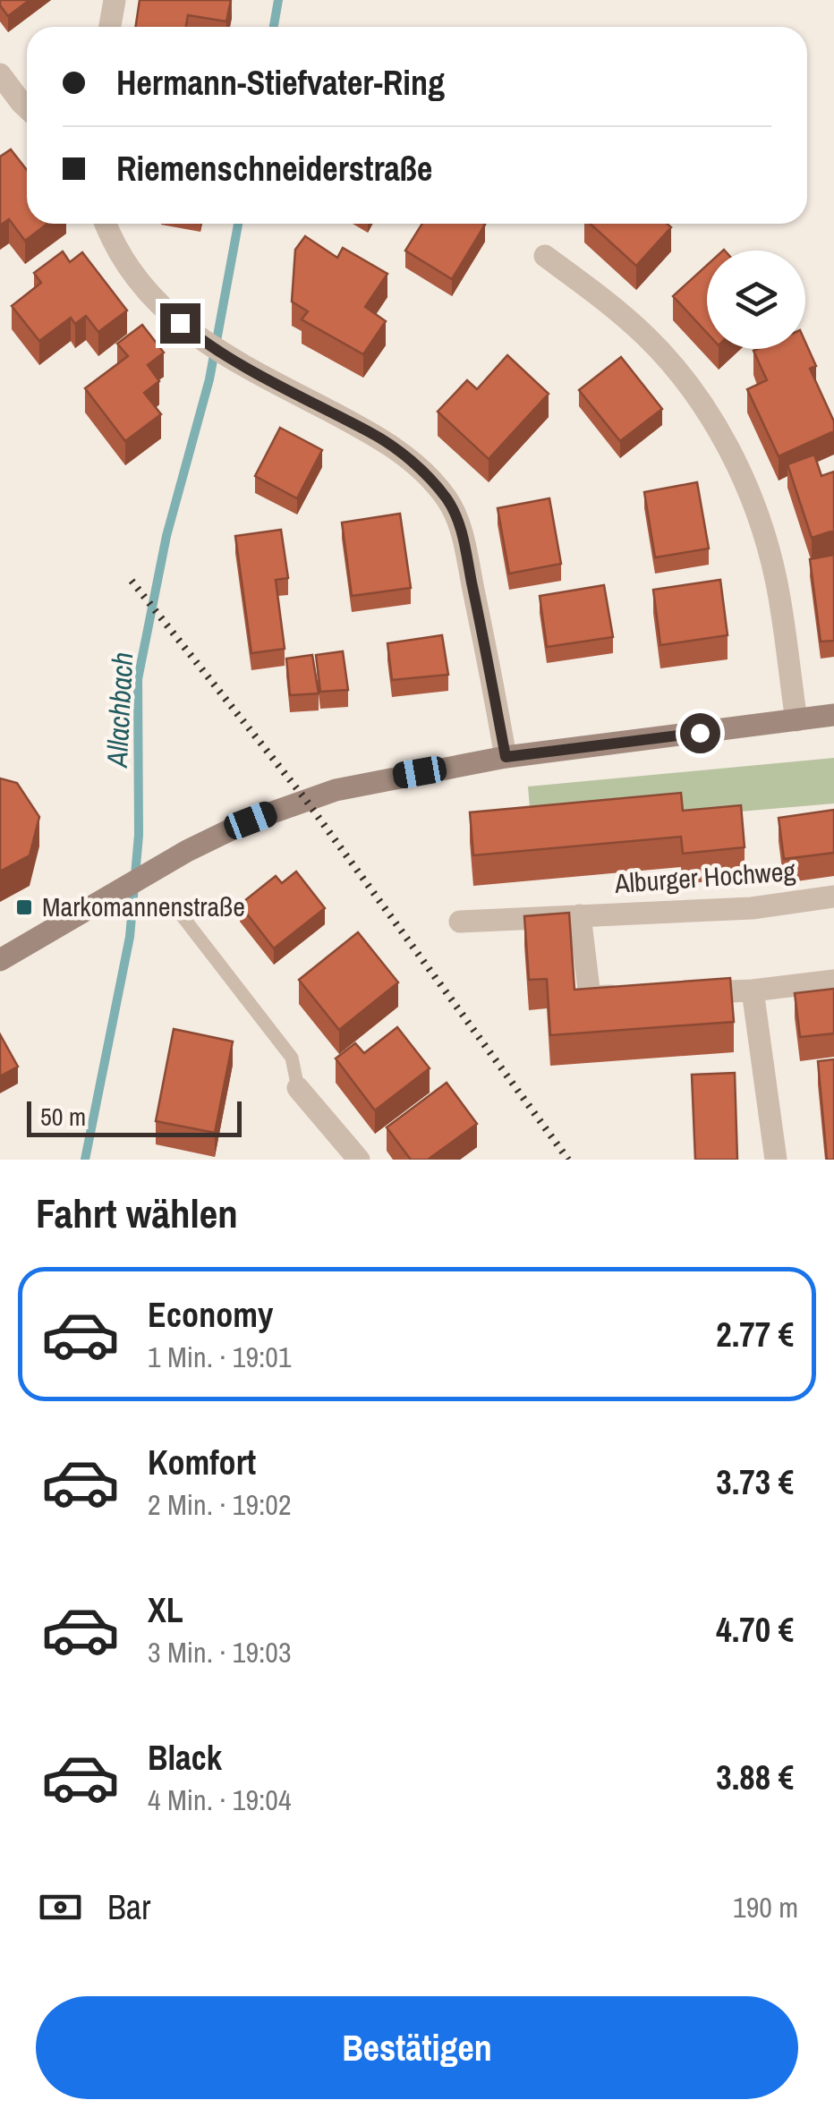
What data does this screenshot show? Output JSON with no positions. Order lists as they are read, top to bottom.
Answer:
{
  "streets": {
    "street": ["Alburger Hochweg"]
  },
  "water": ["Allachbach"],
  "places": {
    "transit": ["Markomannenstraße"]
  },
  "scale_bar": "50 m",
  "page": {
    "banner": ["Hermann-Stiefvater-Ring", "Riemenschneiderstraße"],
    "scale": "50 m",
    "heading": "Fahrt wählen",
    "list": [
      {
        "name": "Economy",
        "note": "1 Min. · 19:01",
        "value": "2.77 €"
      },
      {
        "name": "Komfort",
        "note": "2 Min. · 19:02",
        "value": "3.73 €"
      },
      {
        "name": "XL",
        "note": "3 Min. · 19:03",
        "value": "4.70 €"
      },
      {
        "name": "Black",
        "note": "4 Min. · 19:04",
        "value": "3.88 €"
      }
    ],
    "pay": ["Bar", "190 m"],
    "buttons": "Bestätigen"
  }
}
